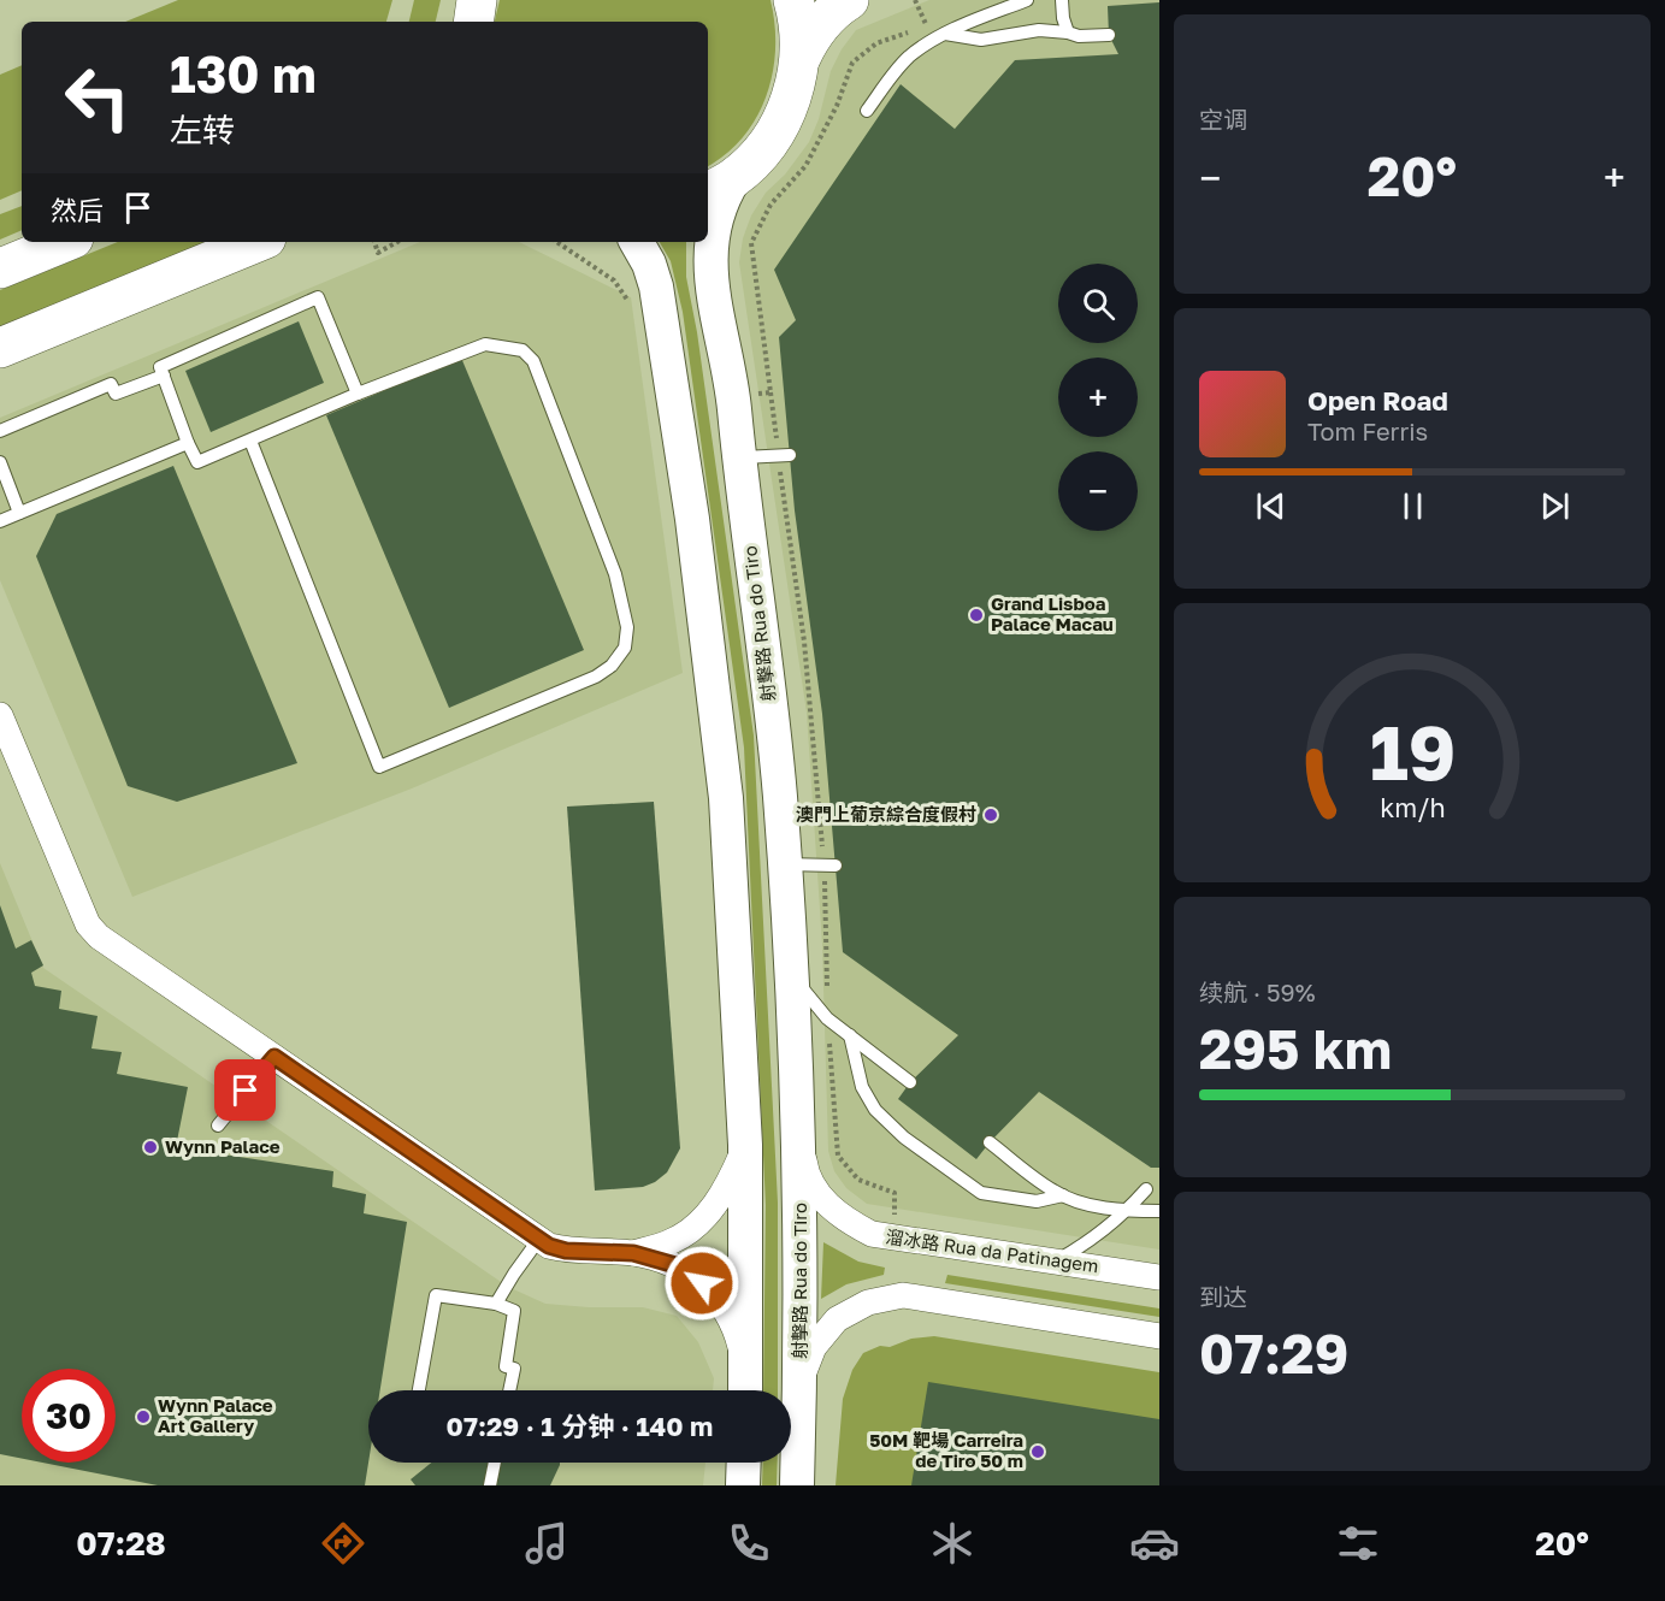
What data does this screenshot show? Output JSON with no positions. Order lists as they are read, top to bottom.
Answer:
{
  "streets": {
    "street": ["射擊路 Rua do Tiro", "溜冰路 Rua da Patinagem"]
  },
  "crossings": [
    ["射擊路 Rua do Tiro", "溜冰路 Rua da Patinagem"]
  ],
  "places": [
    "Grand Lisboa Palace Macau",
    "澳門上葡京綜合度假村",
    "Wynn Palace",
    "Wynn Palace Art Gallery",
    "50M 靶場 Carreira de Tiro 50 m"
  ],
  "page": {
    "tile": [
      "空调",
      ["续航 · 59%", "295 km"],
      ["到达", "07:29"]
    ],
    "turn": ["130 m", "左转"],
    "heat": ["−", "20°", "+"],
    "then": "然后",
    "map_buttons": ["+", "−"],
    "song": ["Open Road", "Tom Ferris"],
    "limit": "30",
    "trip": "07:29 · 1 分钟 · 140 m",
    "tabs": ["07:28", "20°"],
    "gauge": ["19", "km/h"]
  }
}
